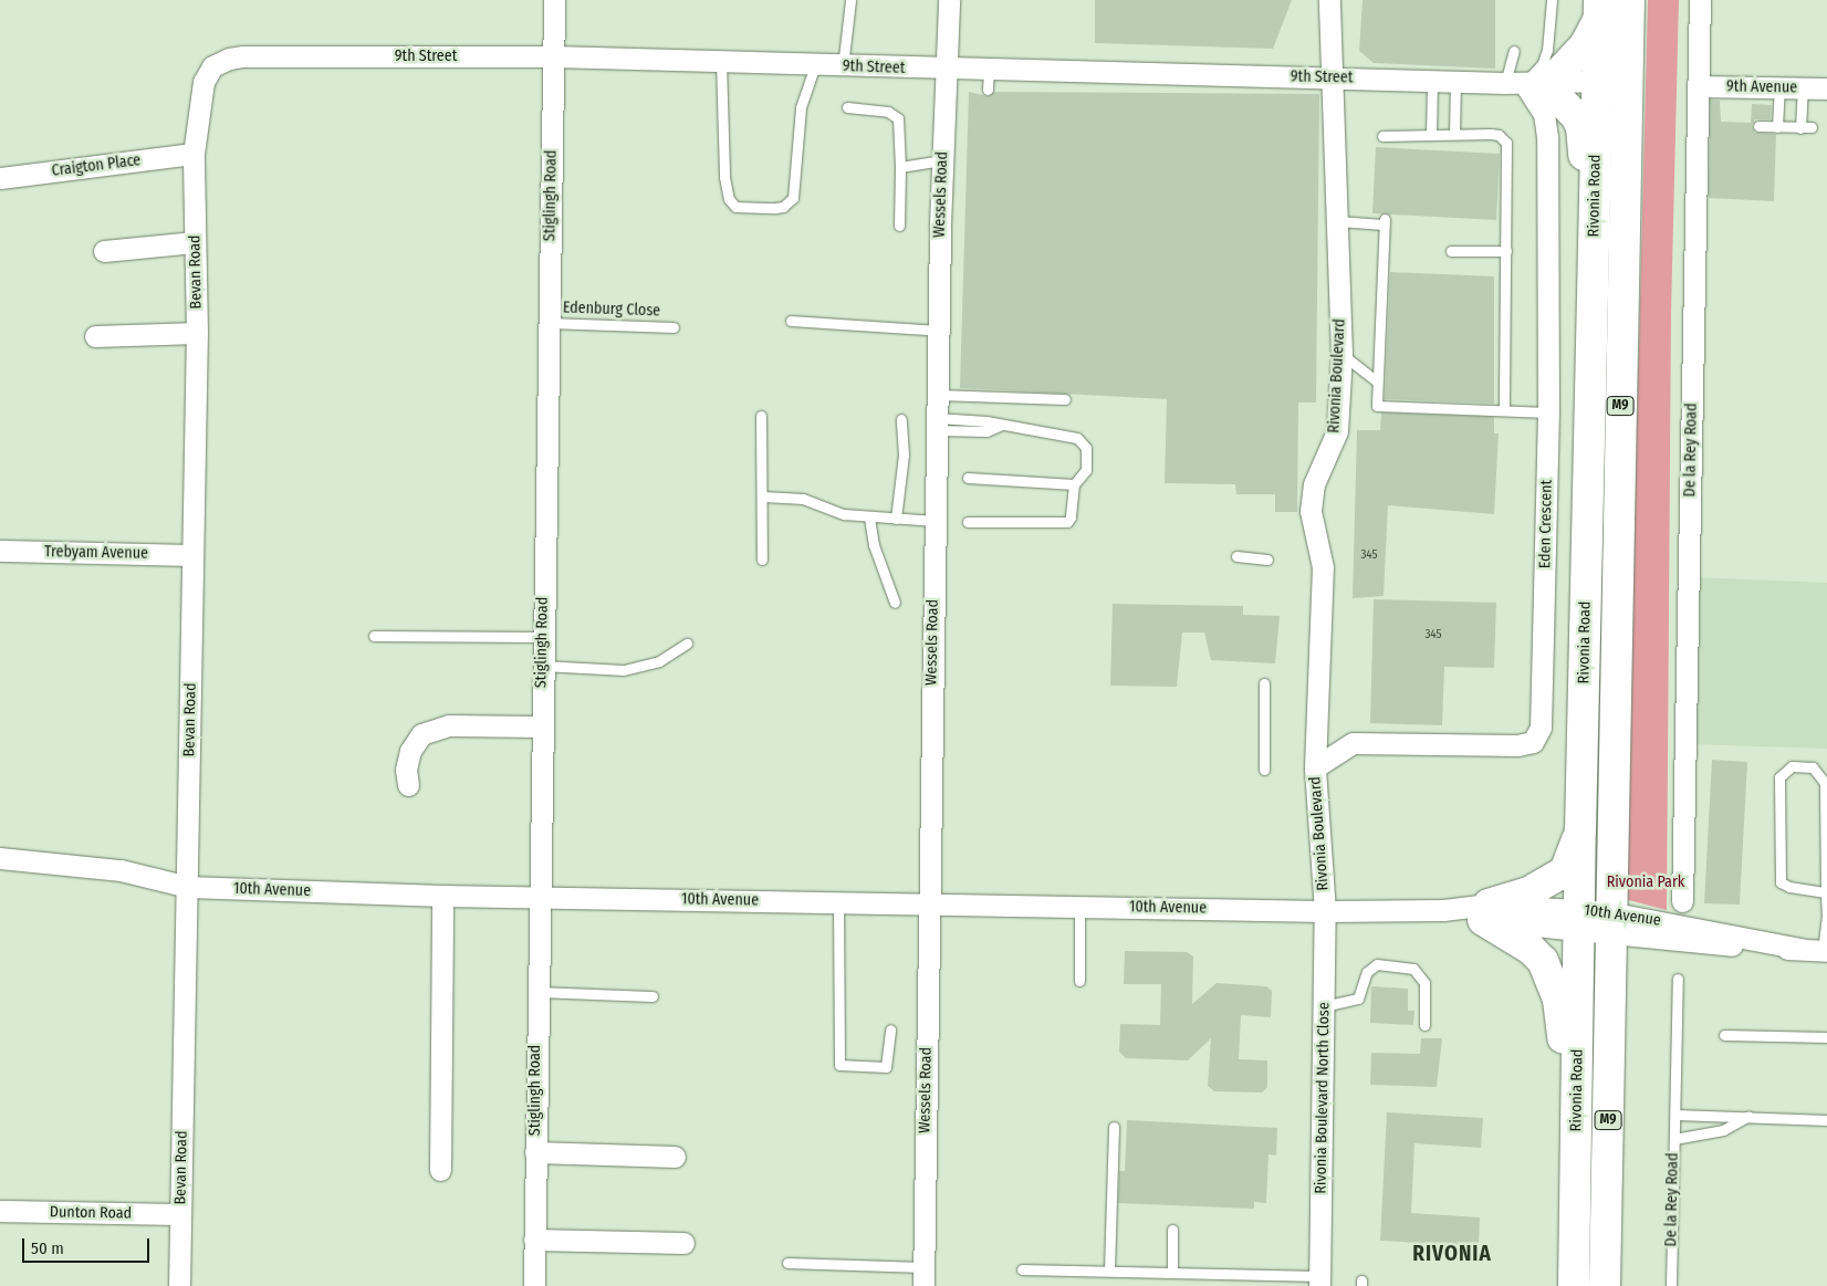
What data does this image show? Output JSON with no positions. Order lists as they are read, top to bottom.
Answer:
{
  "streets": {
    "main road": ["Rivonia Road", "M9"],
    "street": [
      "9th Street",
      "9th Avenue",
      "Craigton Place",
      "Wessels Road",
      "Stiglingh Road",
      "Bevan Road",
      "Rivonia Boulevard",
      "De la Rey Road",
      "Eden Crescent",
      "Trebyam Avenue",
      "10th Avenue",
      "Rivonia Boulevard North Close",
      "Dunton Road"
    ],
    "lane": ["Edenburg Close"]
  },
  "crossings": [
    ["9th Street", "Craigton Place"],
    ["9th Street", "Wessels Road"],
    ["9th Street", "Stiglingh Road"],
    ["9th Street", "Rivonia Road"],
    ["9th Street", "Bevan Road"],
    ["9th Street", "Rivonia Boulevard"],
    ["9th Street", "Eden Crescent"],
    ["9th Avenue", "De la Rey Road"],
    ["Craigton Place", "Bevan Road"],
    ["Wessels Road", "10th Avenue"],
    ["Stiglingh Road", "Edenburg Close"],
    ["Stiglingh Road", "10th Avenue"],
    ["Rivonia Road", "10th Avenue"],
    ["Bevan Road", "Trebyam Avenue"],
    ["Bevan Road", "10th Avenue"],
    ["Bevan Road", "Dunton Road"],
    ["Rivonia Boulevard", "Eden Crescent"],
    ["Rivonia Boulevard", "10th Avenue"],
    ["Rivonia Boulevard", "Rivonia Boulevard North Close"],
    ["10th Avenue", "Rivonia Boulevard North Close"]
  ],
  "districts": ["RIVONIA"],
  "parks": ["Rivonia Park"],
  "house_numbers": ["345", "345"],
  "scale_bar": "50 m"
}
